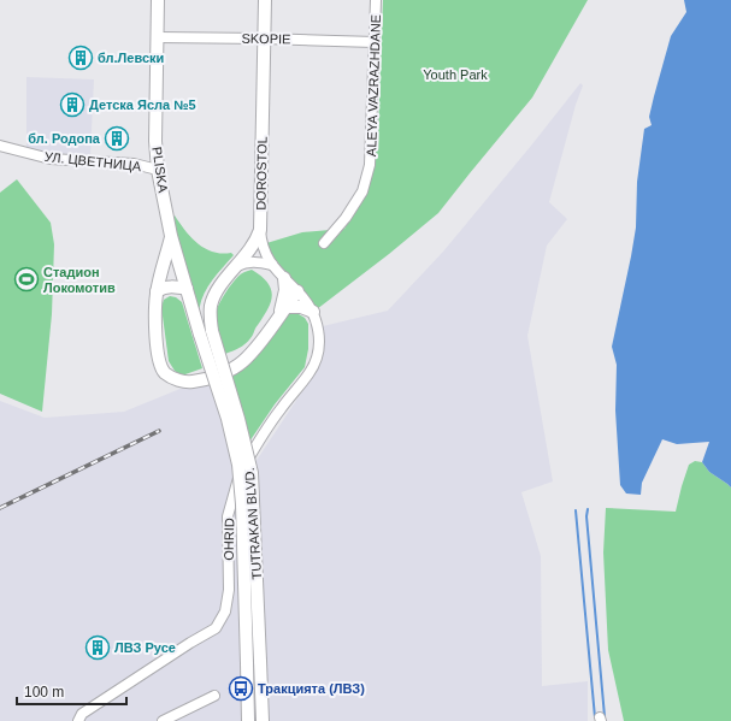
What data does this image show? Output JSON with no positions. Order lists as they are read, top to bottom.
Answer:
{
  "streets": {
    "main road": ["PLISKA", "DOROSTOL", "TUTRAKAN BLVD."],
    "street": [
      "SKOPIE",
      "ALEYA VAZRAZHDANE",
      "УЛ. ЦВЕТНИЦА",
      "OHRID"
    ]
  },
  "crossings": [
    ["SKOPIE", "ALEYA VAZRAZHDANE"],
    ["SKOPIE", "PLISKA"],
    ["SKOPIE", "DOROSTOL"],
    ["УЛ. ЦВЕТНИЦА", "PLISKA"],
    ["PLISKA", "DOROSTOL"],
    ["PLISKA", "TUTRAKAN BLVD."],
    ["DOROSTOL", "TUTRAKAN BLVD."],
    ["DOROSTOL", "OHRID"]
  ],
  "parks": ["Youth Park"],
  "places": {
    "building": [
      "бл.Левски",
      "Детска Ясла №5",
      "бл. Родопа",
      "ЛВЗ Русе"
    ],
    "sports": ["Стадион Локомотив"],
    "bus stop": ["Тракцията (ЛВЗ)"]
  },
  "scale_bar": "100 m"
}
